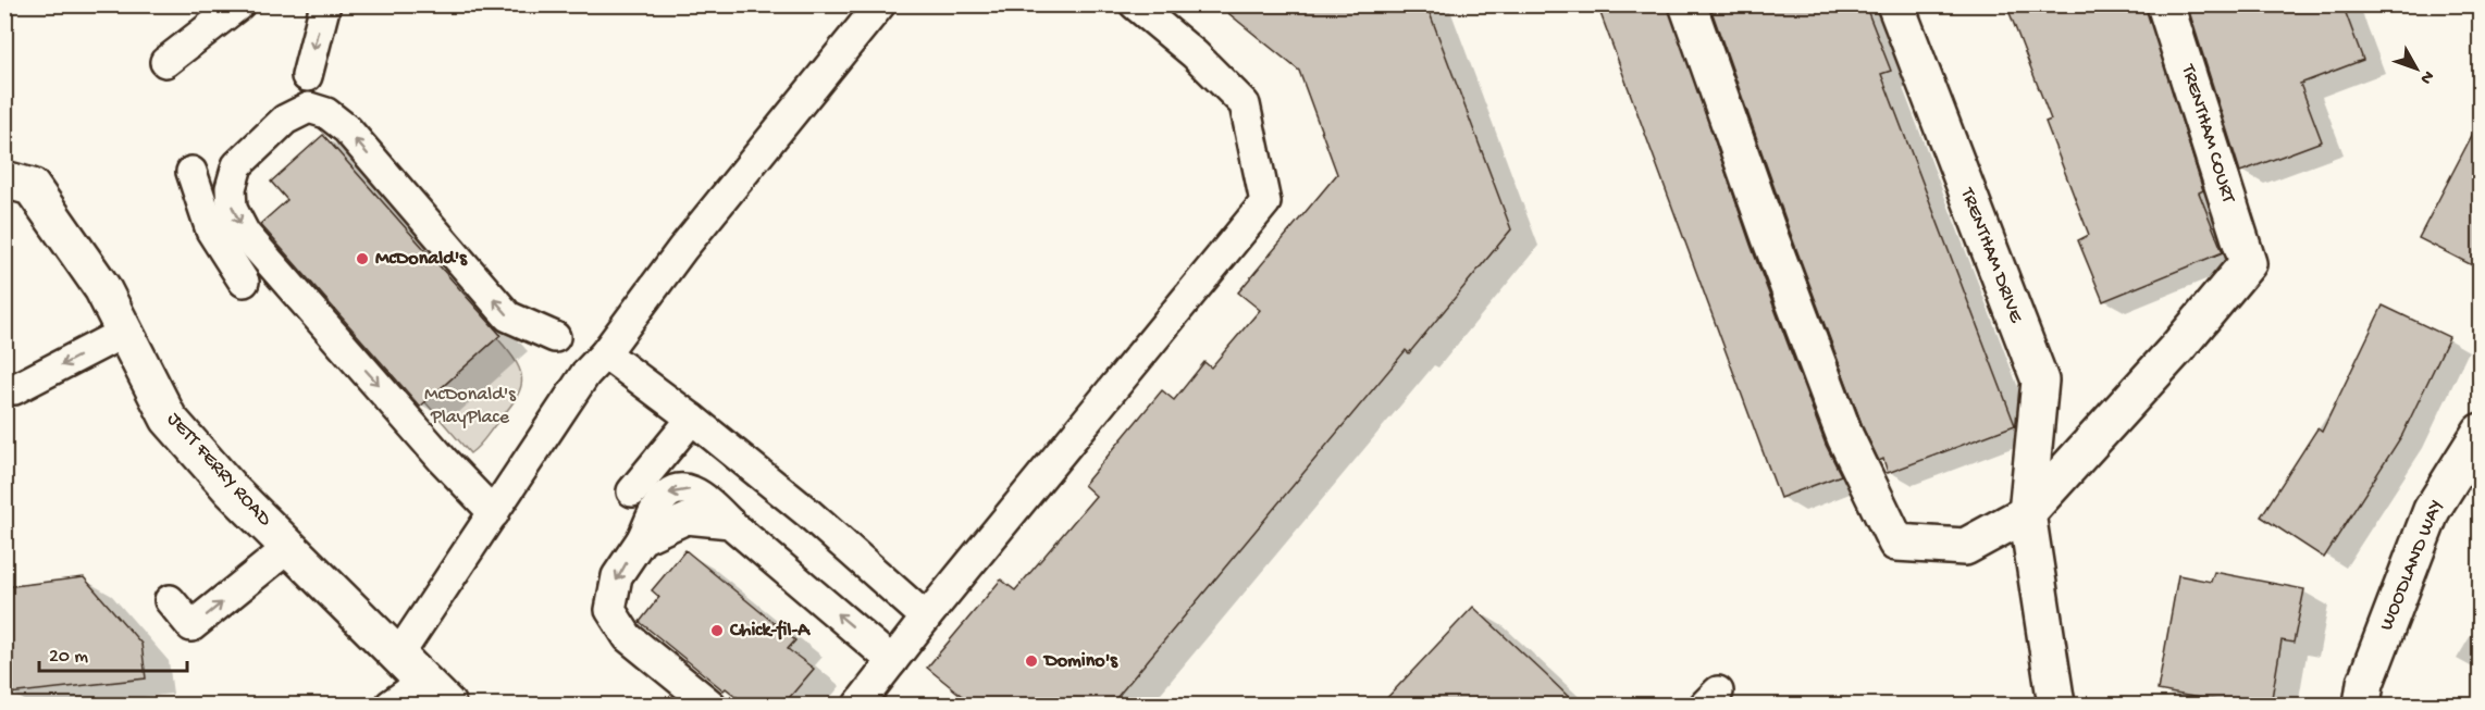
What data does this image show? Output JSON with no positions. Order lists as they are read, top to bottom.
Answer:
{
  "streets": {
    "street": [
      "TRENTHAM COURT",
      "TRENTHAM DRIVE",
      "JETT FERRY ROAD",
      "WOODLAND WAY"
    ]
  },
  "crossings": [
    ["TRENTHAM COURT", "TRENTHAM DRIVE"]
  ],
  "parks": ["McDonald's PlayPlace"],
  "places": ["McDonald's", "Chick-fil-A", "Domino's"],
  "scale_bar": "20 m",
  "north": "bottom right"
}
